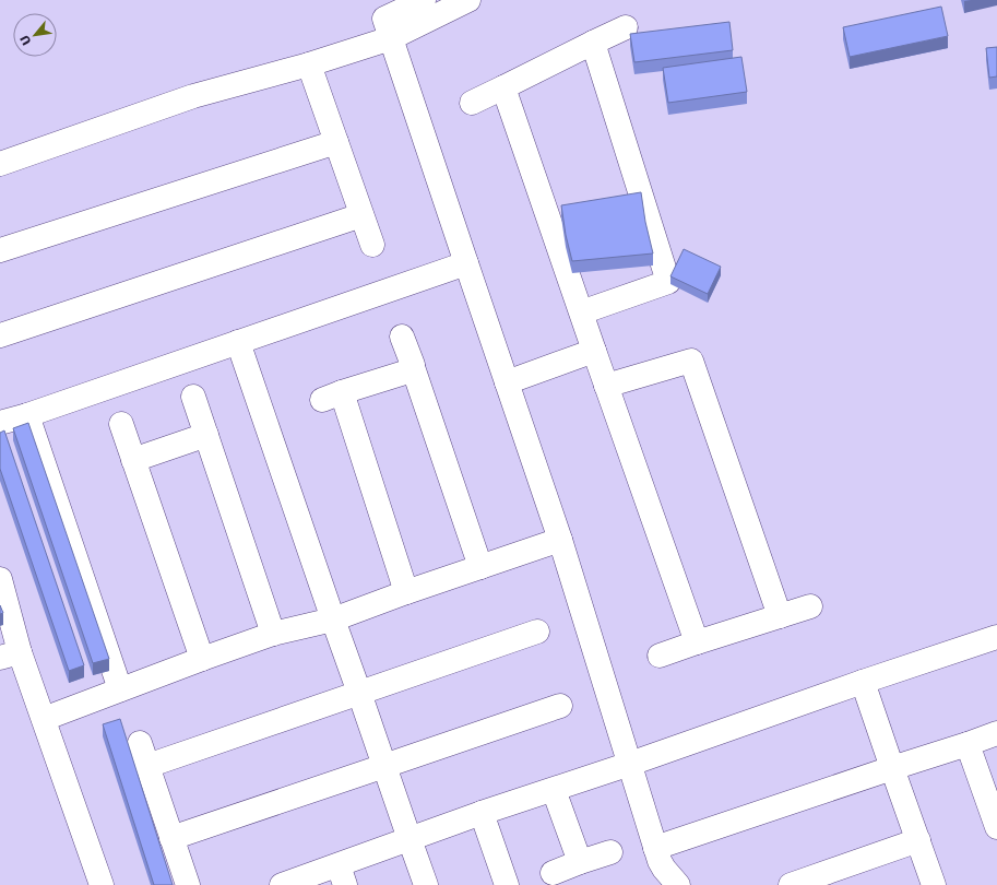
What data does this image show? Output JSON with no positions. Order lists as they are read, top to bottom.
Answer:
{
  "north": "bottom left"
}
